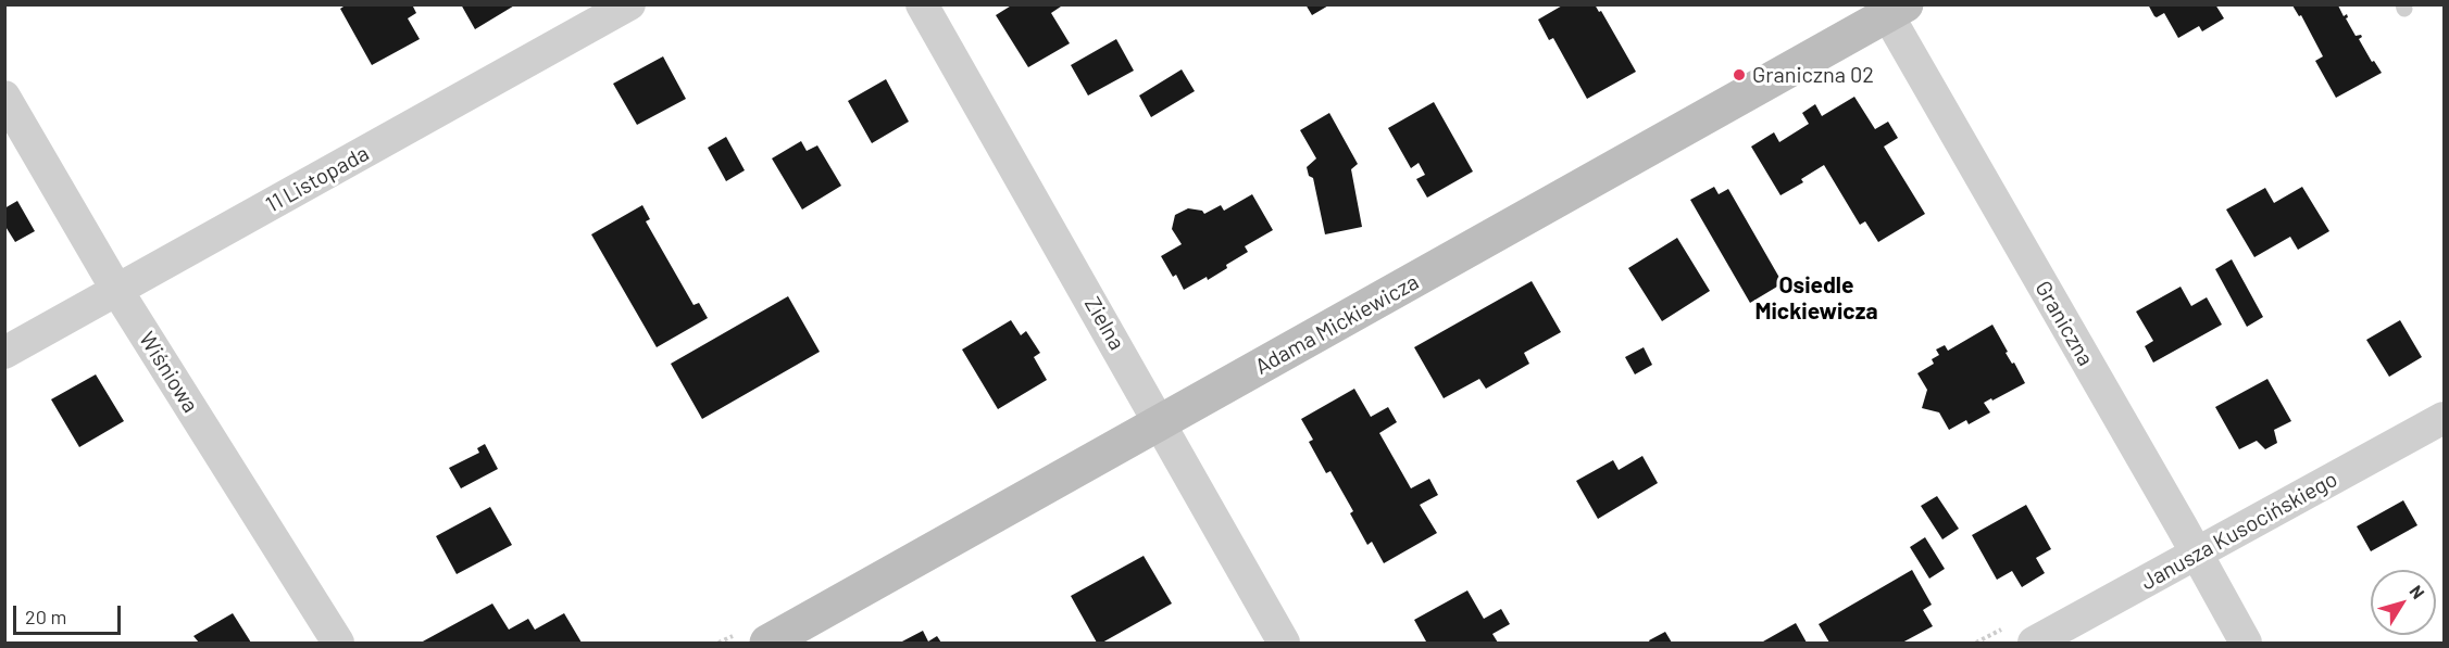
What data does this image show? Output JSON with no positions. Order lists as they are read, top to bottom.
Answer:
{
  "streets": {
    "street": [
      "11 Listopada",
      "Zielna",
      "Graniczna",
      "Adama Mickiewicza",
      "Wiśniowa",
      "Janusza Kusocińskiego"
    ]
  },
  "crossings": [
    ["11 Listopada", "Wiśniowa"],
    ["Zielna", "Adama Mickiewicza"],
    ["Graniczna", "Adama Mickiewicza"],
    ["Graniczna", "Janusza Kusocińskiego"]
  ],
  "districts": ["Osiedle Mickiewicza"],
  "places": ["Graniczna 02"],
  "scale_bar": "20 m",
  "north": "top right"
}
